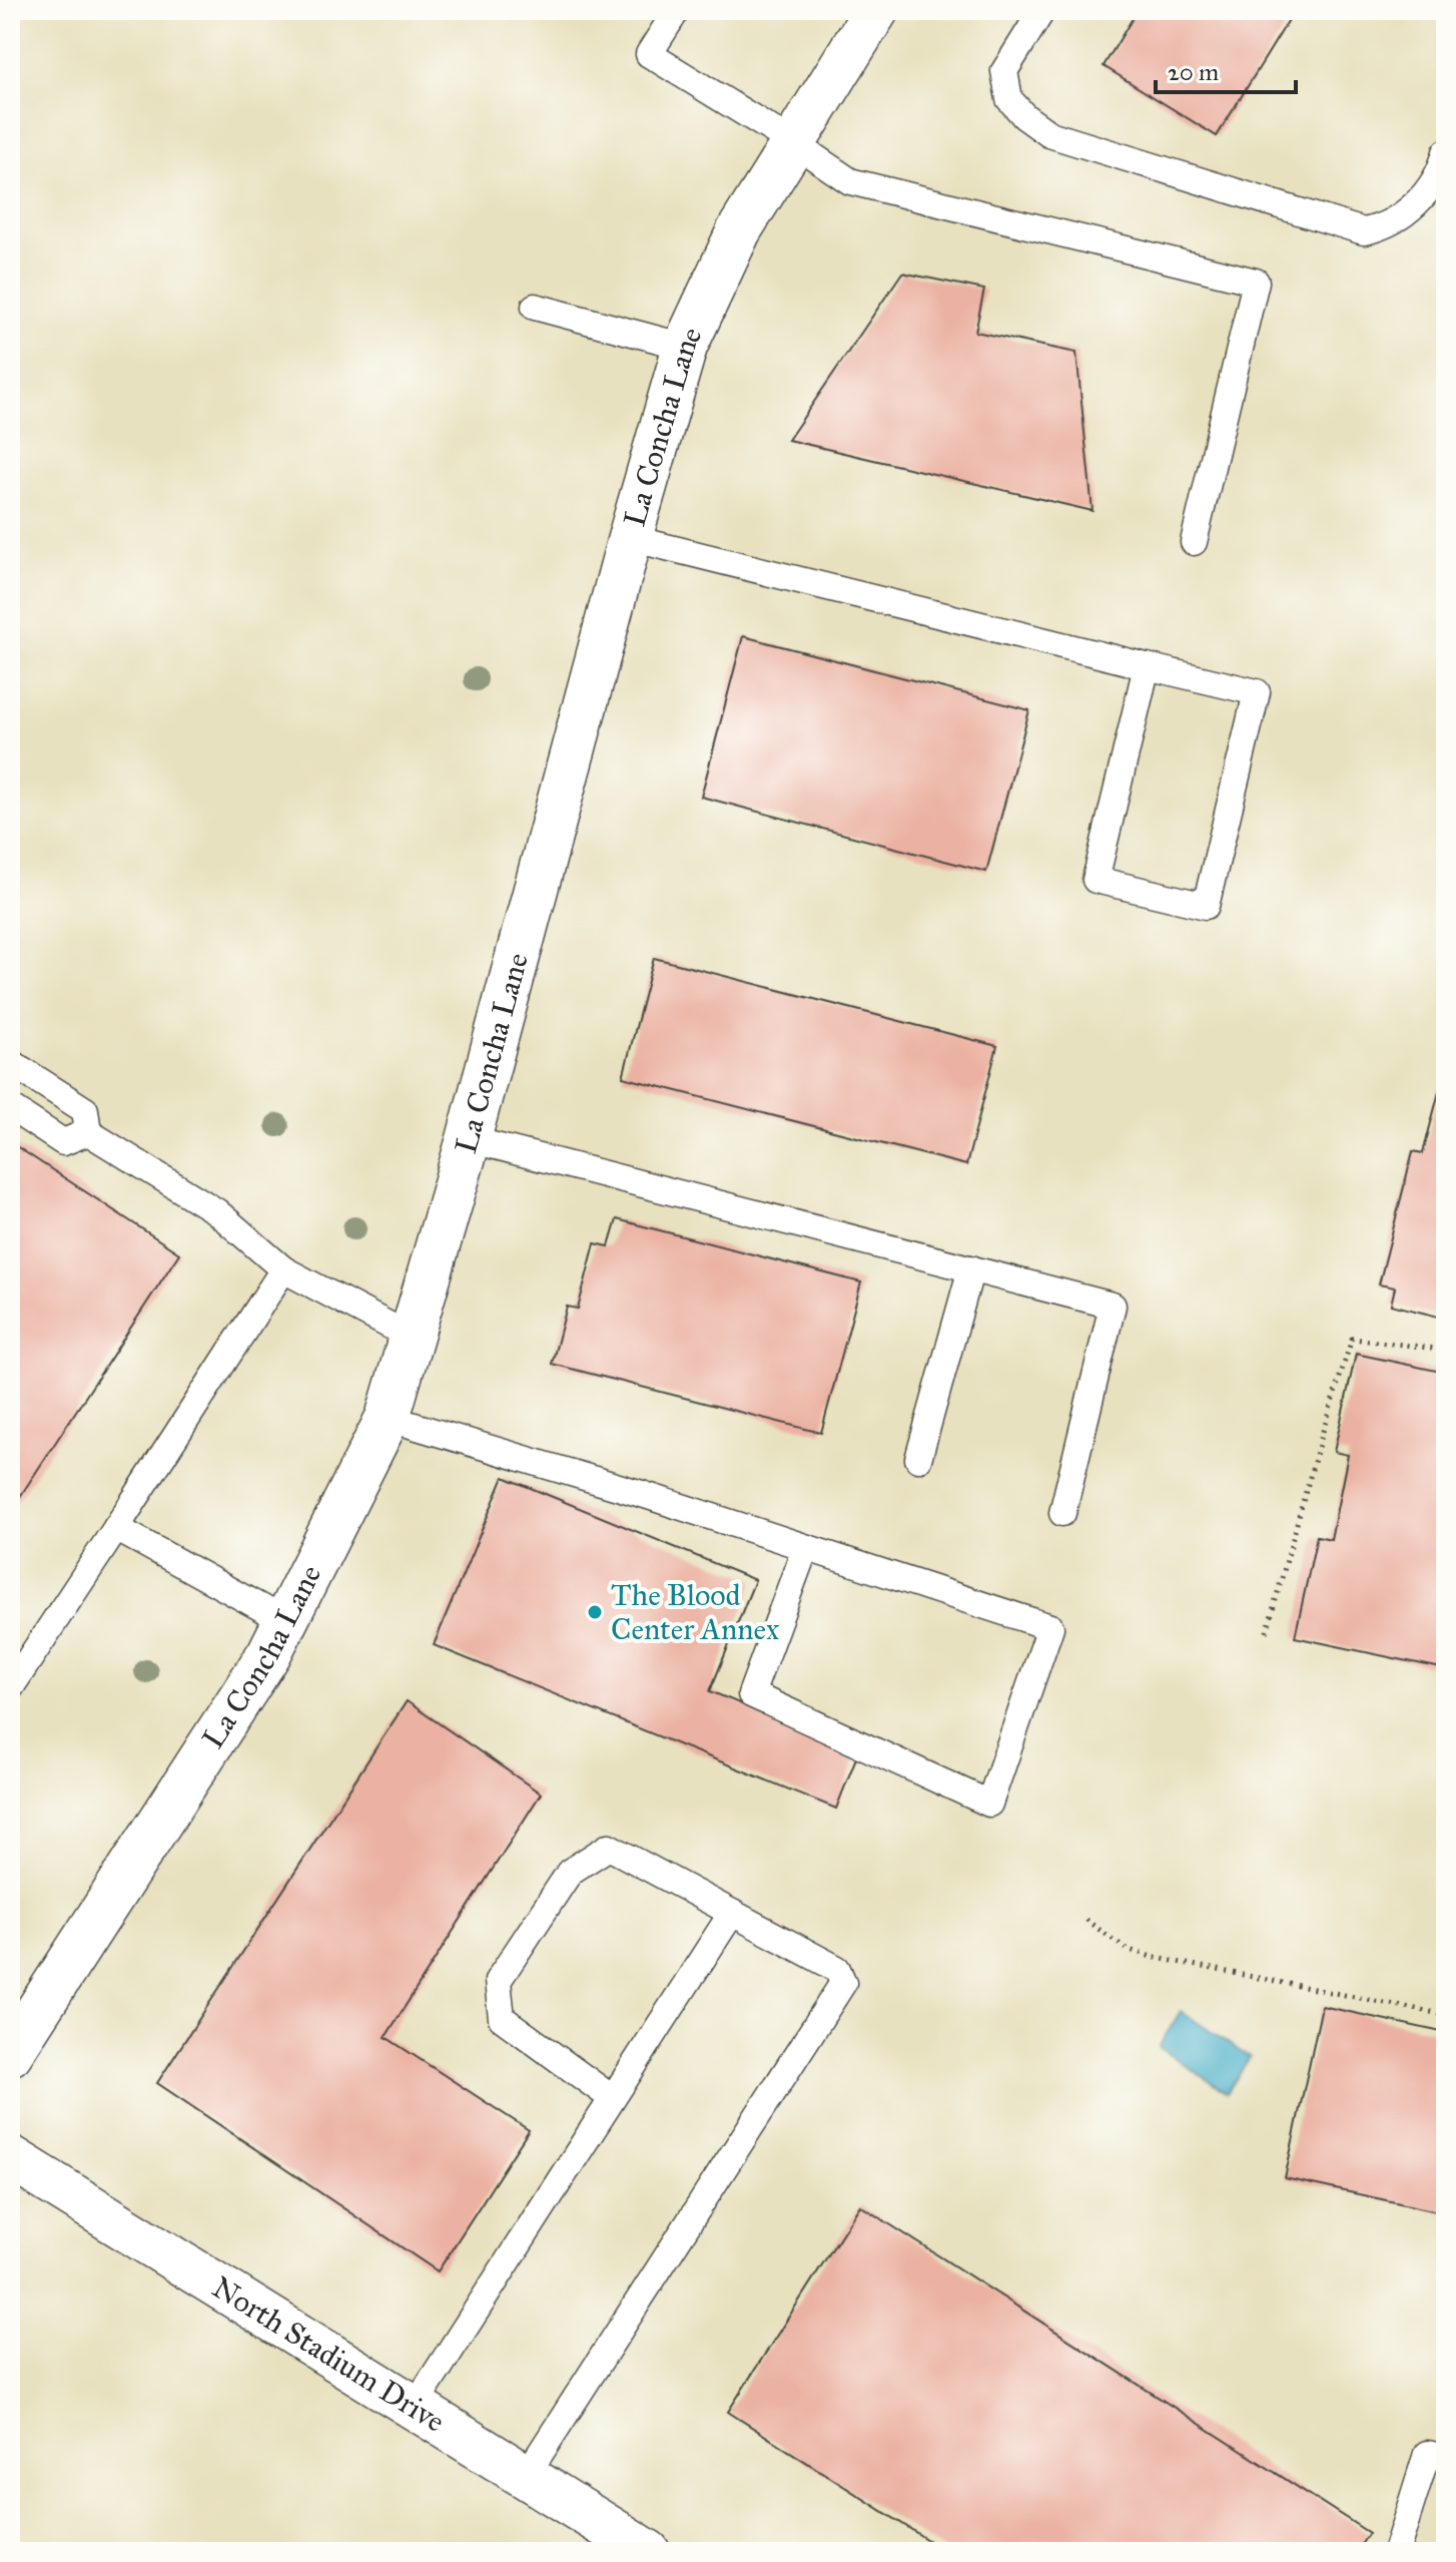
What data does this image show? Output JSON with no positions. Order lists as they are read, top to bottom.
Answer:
{
  "streets": {
    "street": ["La Concha Lane", "North Stadium Drive"]
  },
  "places": ["The Blood Center Annex"],
  "scale_bar": "20 m"
}
